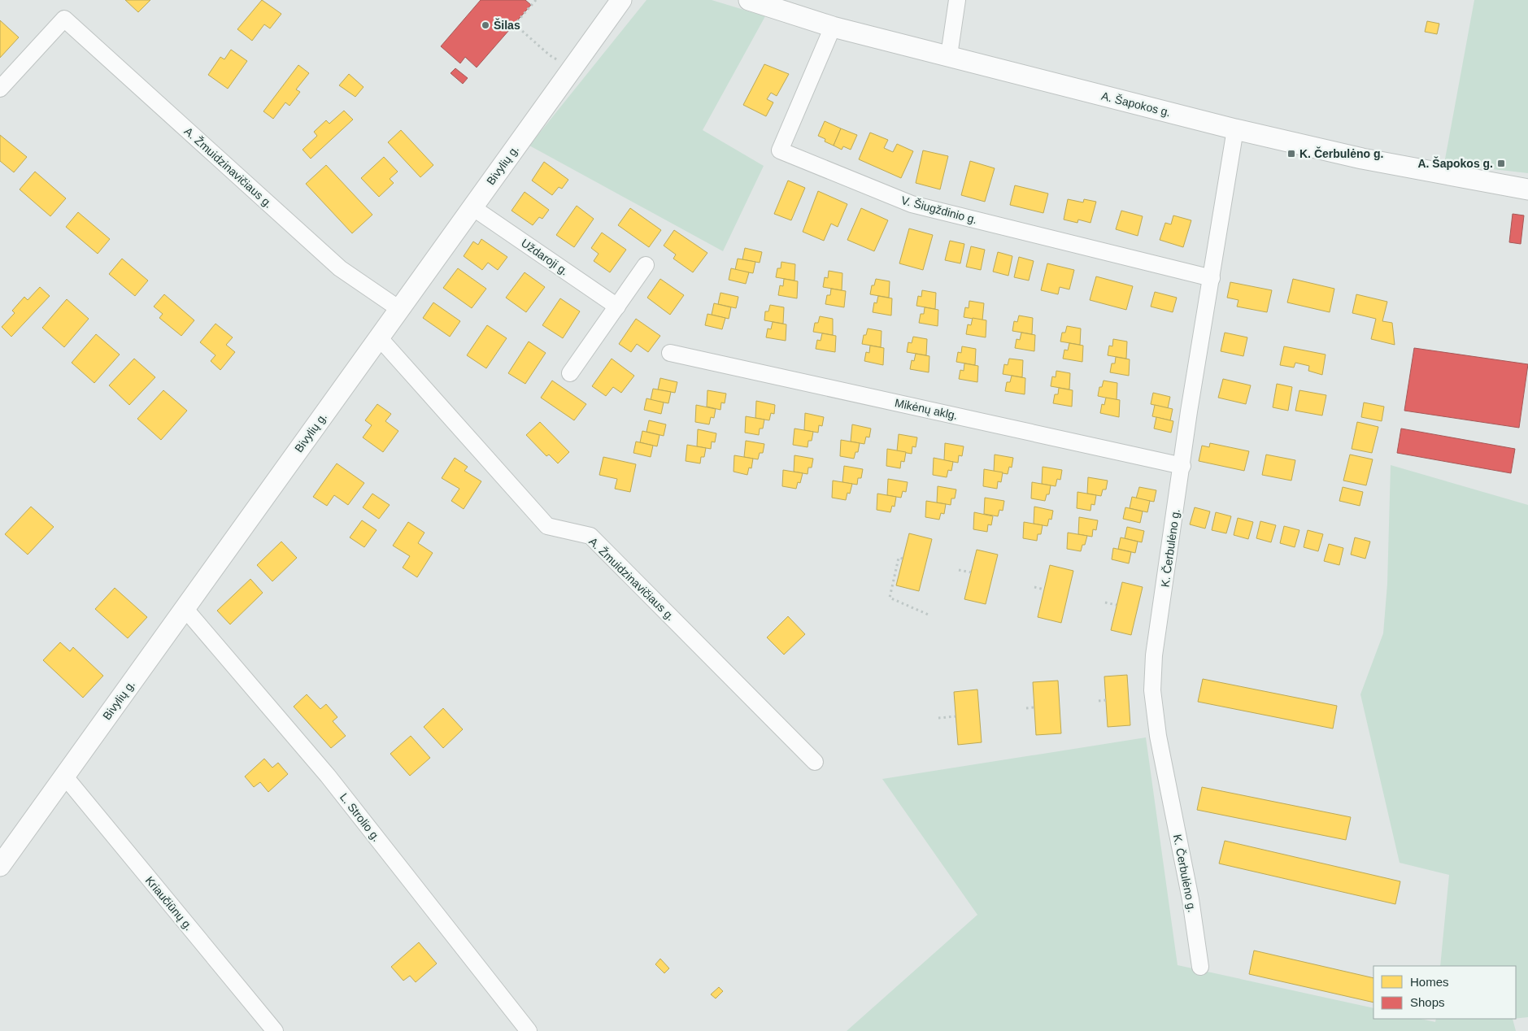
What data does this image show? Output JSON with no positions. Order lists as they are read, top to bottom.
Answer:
{
  "streets": {
    "street": [
      "A. Šapokos g.",
      "Bivylių g.",
      "A. Žmuidzinavičiaus g.",
      "V. Šiugždinio g.",
      "Uždaroji g.",
      "Mikėnų aklg.",
      "K. Čerbulėno g.",
      "L. Strolio g.",
      "Kriaučiūnų g."
    ]
  },
  "crossings": [
    ["A. Šapokos g.", "V. Šiugždinio g."],
    ["A. Šapokos g.", "K. Čerbulėno g."],
    ["Bivylių g.", "A. Žmuidzinavičiaus g."],
    ["Bivylių g.", "Uždaroji g."],
    ["Bivylių g.", "L. Strolio g."],
    ["Bivylių g.", "Kriaučiūnų g."],
    ["V. Šiugždinio g.", "K. Čerbulėno g."],
    ["Mikėnų aklg.", "K. Čerbulėno g."]
  ],
  "places": {
    "other": ["Šilas"],
    "transit": ["K. Čerbulėno g.", "A. Šapokos g."]
  },
  "legend": ["Homes", "Shops"]
}
